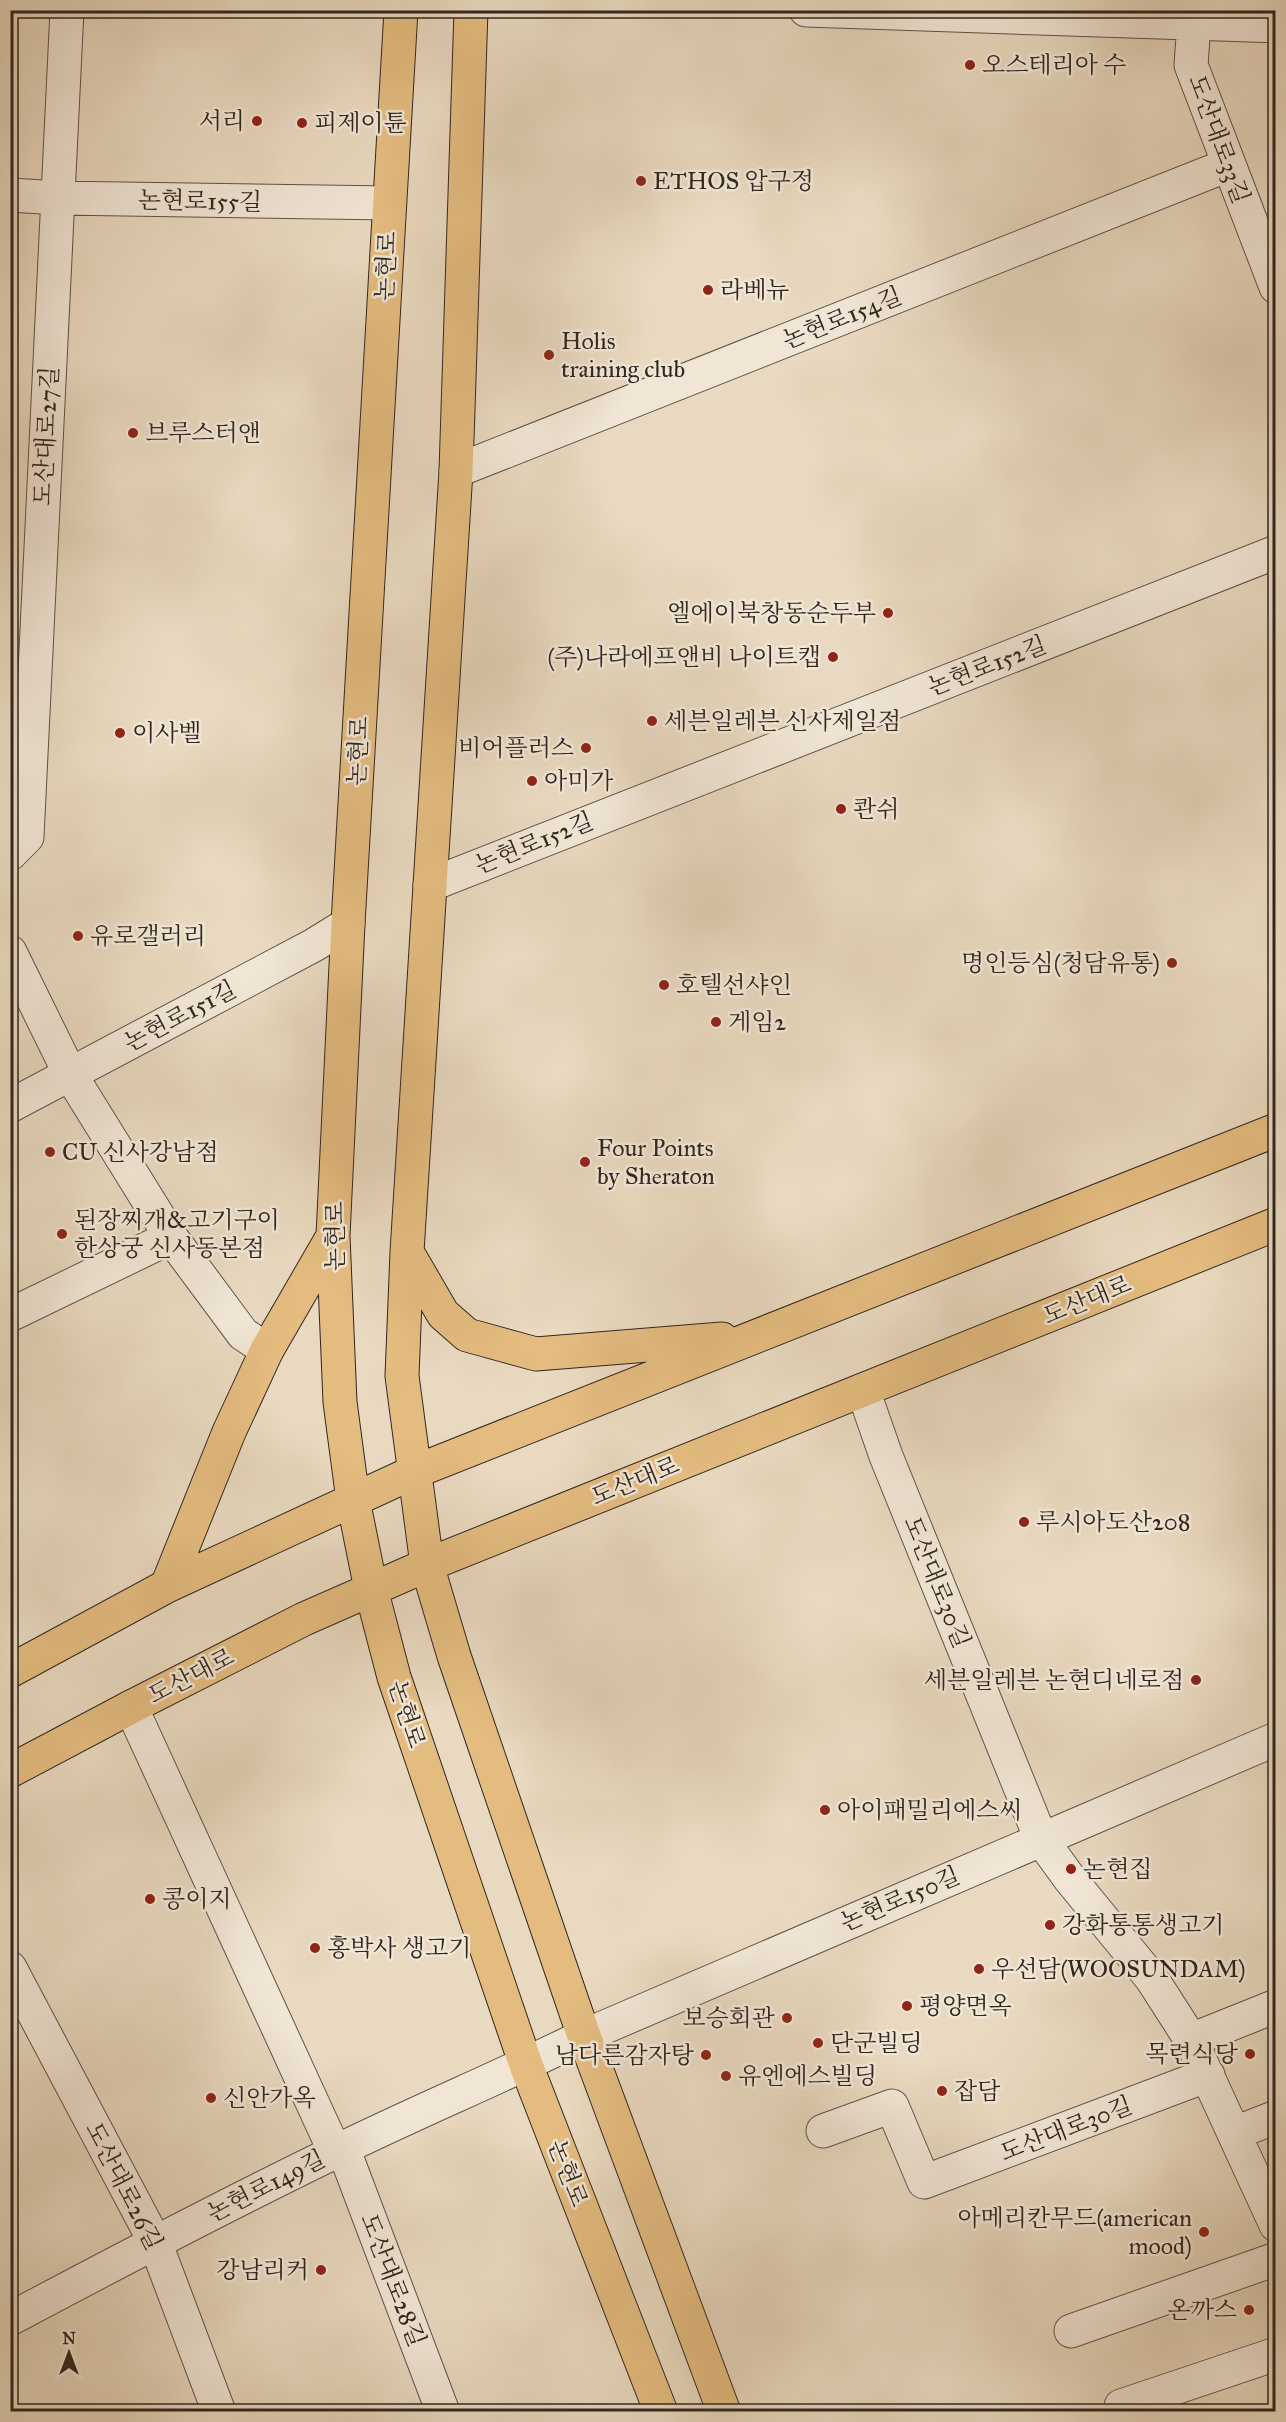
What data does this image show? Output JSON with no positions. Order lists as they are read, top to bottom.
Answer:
{
  "streets": {
    "main road": ["논현로", "도산대로"],
    "street": [
      "도산대로33길",
      "논현로155길",
      "논현로154길",
      "도산대로27길",
      "논현로152길",
      "논현로151길",
      "도산대로30길",
      "논현로150길",
      "도산대로26길",
      "논현로149길",
      "도산대로28길"
    ]
  },
  "crossings": [
    ["도산대로33길", "논현로154길"],
    ["논현로155길", "논현로"],
    ["논현로155길", "도산대로27길"],
    ["논현로", "논현로151길"],
    ["논현로", "도산대로"],
    ["논현로", "논현로150길"],
    ["논현로", "논현로149길"],
    ["도산대로", "도산대로30길"],
    ["도산대로", "도산대로28길"],
    ["도산대로30길", "논현로150길"],
    ["논현로150길", "논현로149길"],
    ["도산대로26길", "논현로149길"],
    ["논현로149길", "도산대로28길"]
  ],
  "places": [
    "오스테리아 수",
    "서리",
    "피제이튠",
    "ETHOS 압구정",
    "라베뉴",
    "Holis training club",
    "브루스터앤",
    "엘에이북창동순두부",
    "(주)나라에프앤비 나이트캡",
    "세븐일레븐 신사제일점",
    "이사벨",
    "비어플러스",
    "아미가",
    "콴쉬",
    "유로갤러리",
    "명인등심(청담유통)",
    "호텔선샤인",
    "게임2",
    "CU 신사강남점",
    "Four Points by Sheraton",
    "된장찌개&고기구이 한상궁 신사동본점",
    "루시아도산208",
    "세븐일레븐 논현디네로점",
    "아이패밀리에스씨",
    "논현집",
    "콩이지",
    "강화통통생고기",
    "홍박사 생고기",
    "우선담(WOOSUNDAM)",
    "평양면옥",
    "보승회관",
    "단군빌딩",
    "목련식당",
    "남다른감자탕",
    "유엔에스빌딩",
    "잡담",
    "신안가옥",
    "아메리칸무드(american mood)",
    "강남리커",
    "온까스"
  ],
  "north": "top"
}
